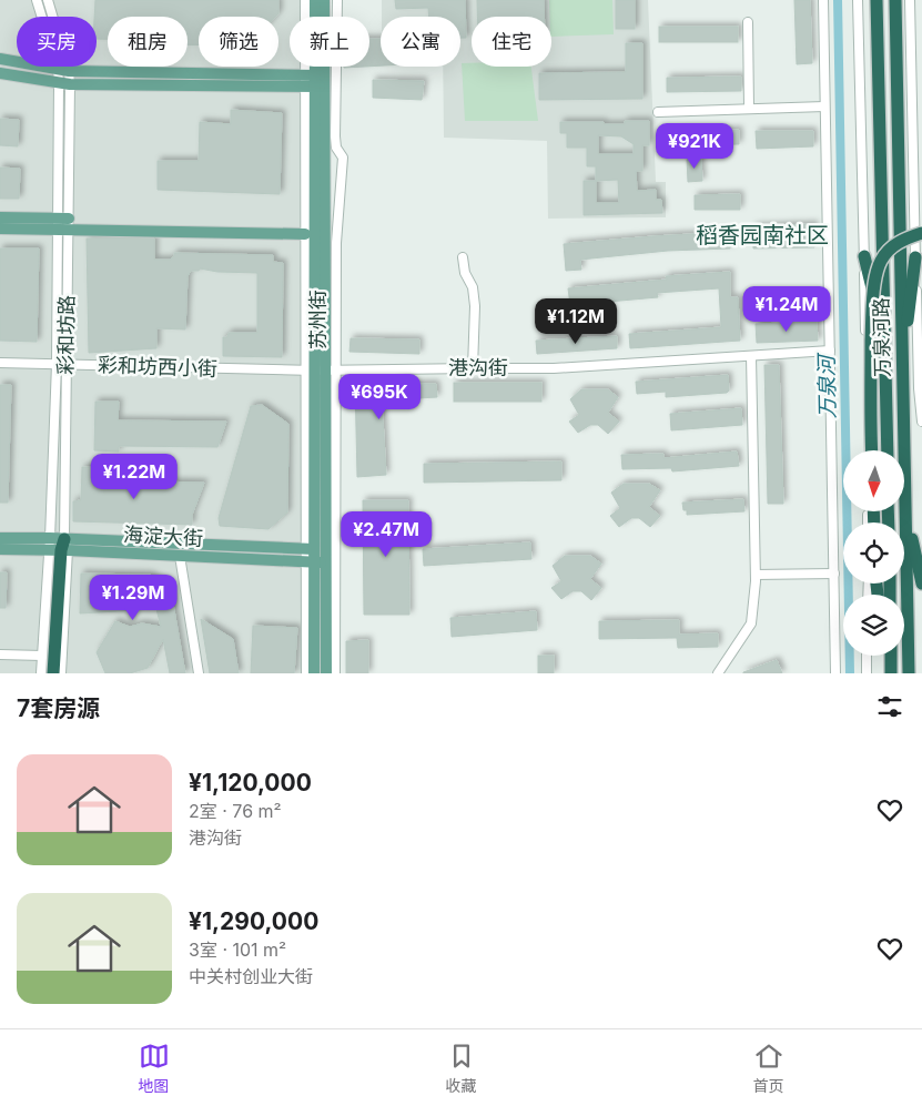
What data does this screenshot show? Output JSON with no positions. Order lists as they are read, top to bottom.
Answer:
{
  "streets": {
    "highway": ["万泉河路"],
    "main road": ["苏州街", "海淀大街"],
    "street": ["彩和坊路", "彩和坊西小街", "港沟街"]
  },
  "crossings": [
    ["苏州街", "彩和坊西小街"],
    ["苏州街", "港沟街"],
    ["苏州街", "海淀大街"],
    ["彩和坊路", "彩和坊西小街"],
    ["彩和坊路", "海淀大街"],
    ["彩和坊西小街", "港沟街"]
  ],
  "districts": ["稻香园南社区"],
  "water": ["万泉河"],
  "north": "bottom",
  "page": {
    "chip": [
      "买房",
      "租房",
      "筛选",
      "新上",
      "公寓",
      "住宅"
    ],
    "price": [
      "¥921K",
      "¥1.24M",
      "¥1.12M",
      "¥695K",
      "¥1.22M",
      "¥2.47M",
      "¥1.29M"
    ],
    "heading": "7套房源",
    "list": [
      {
        "name": "¥1,120,000",
        "note": "2室 · 76 m² · 港沟街"
      },
      {
        "name": "¥1,290,000",
        "note": "3室 · 101 m² · 中关村创业大街"
      }
    ],
    "tabs": ["地图", "收藏", "首页"]
  }
}
